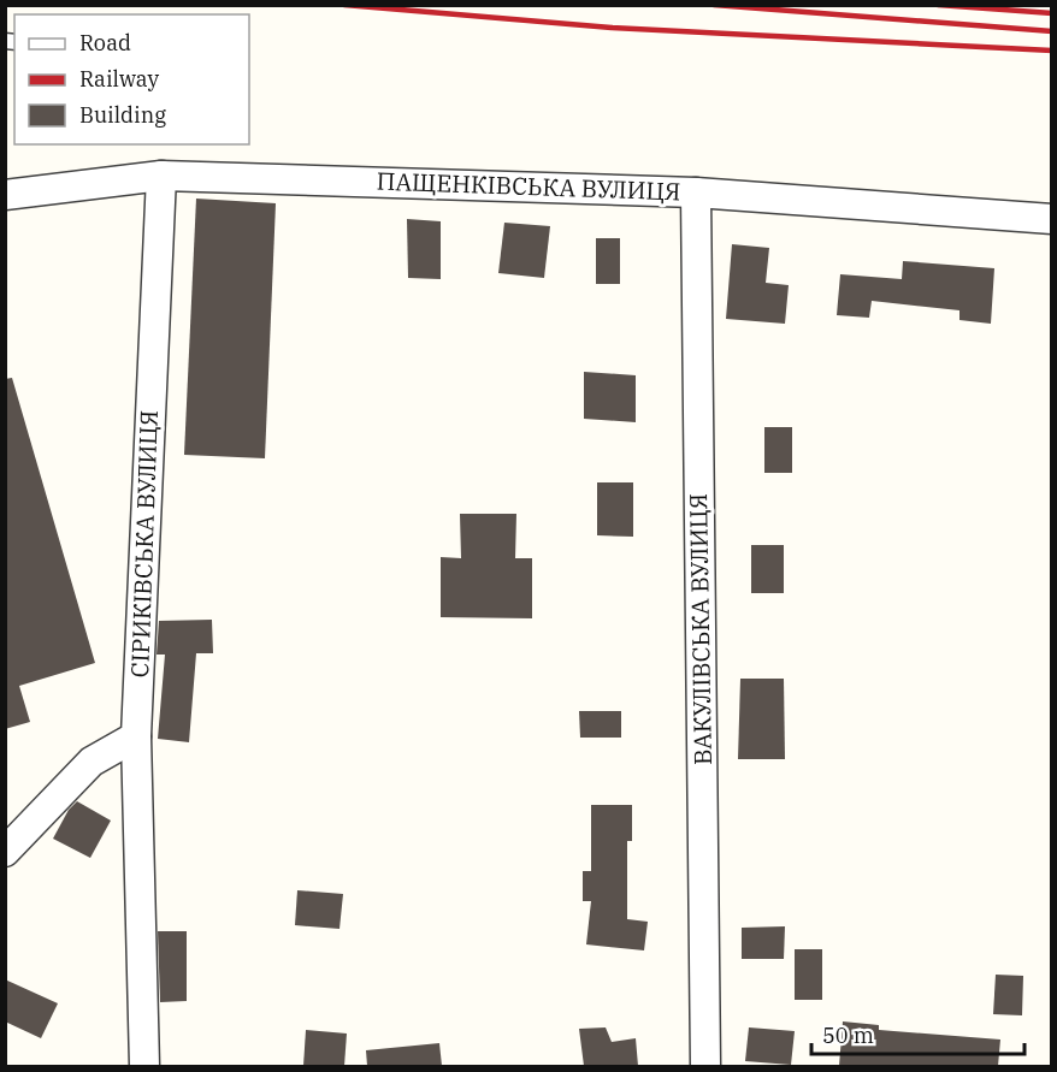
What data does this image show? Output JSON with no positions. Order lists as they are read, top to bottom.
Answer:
{
  "streets": {
    "street": ["ПАЩЕНКІВСЬКА ВУЛИЦЯ", "СІРИКІВСЬКА ВУЛИЦЯ", "ВАКУЛІВСЬКА ВУЛИЦЯ"]
  },
  "crossings": [
    ["ПАЩЕНКІВСЬКА ВУЛИЦЯ", "СІРИКІВСЬКА ВУЛИЦЯ"],
    ["ПАЩЕНКІВСЬКА ВУЛИЦЯ", "ВАКУЛІВСЬКА ВУЛИЦЯ"]
  ],
  "legend": ["Road", "Railway", "Building"],
  "scale_bar": "50 m"
}
